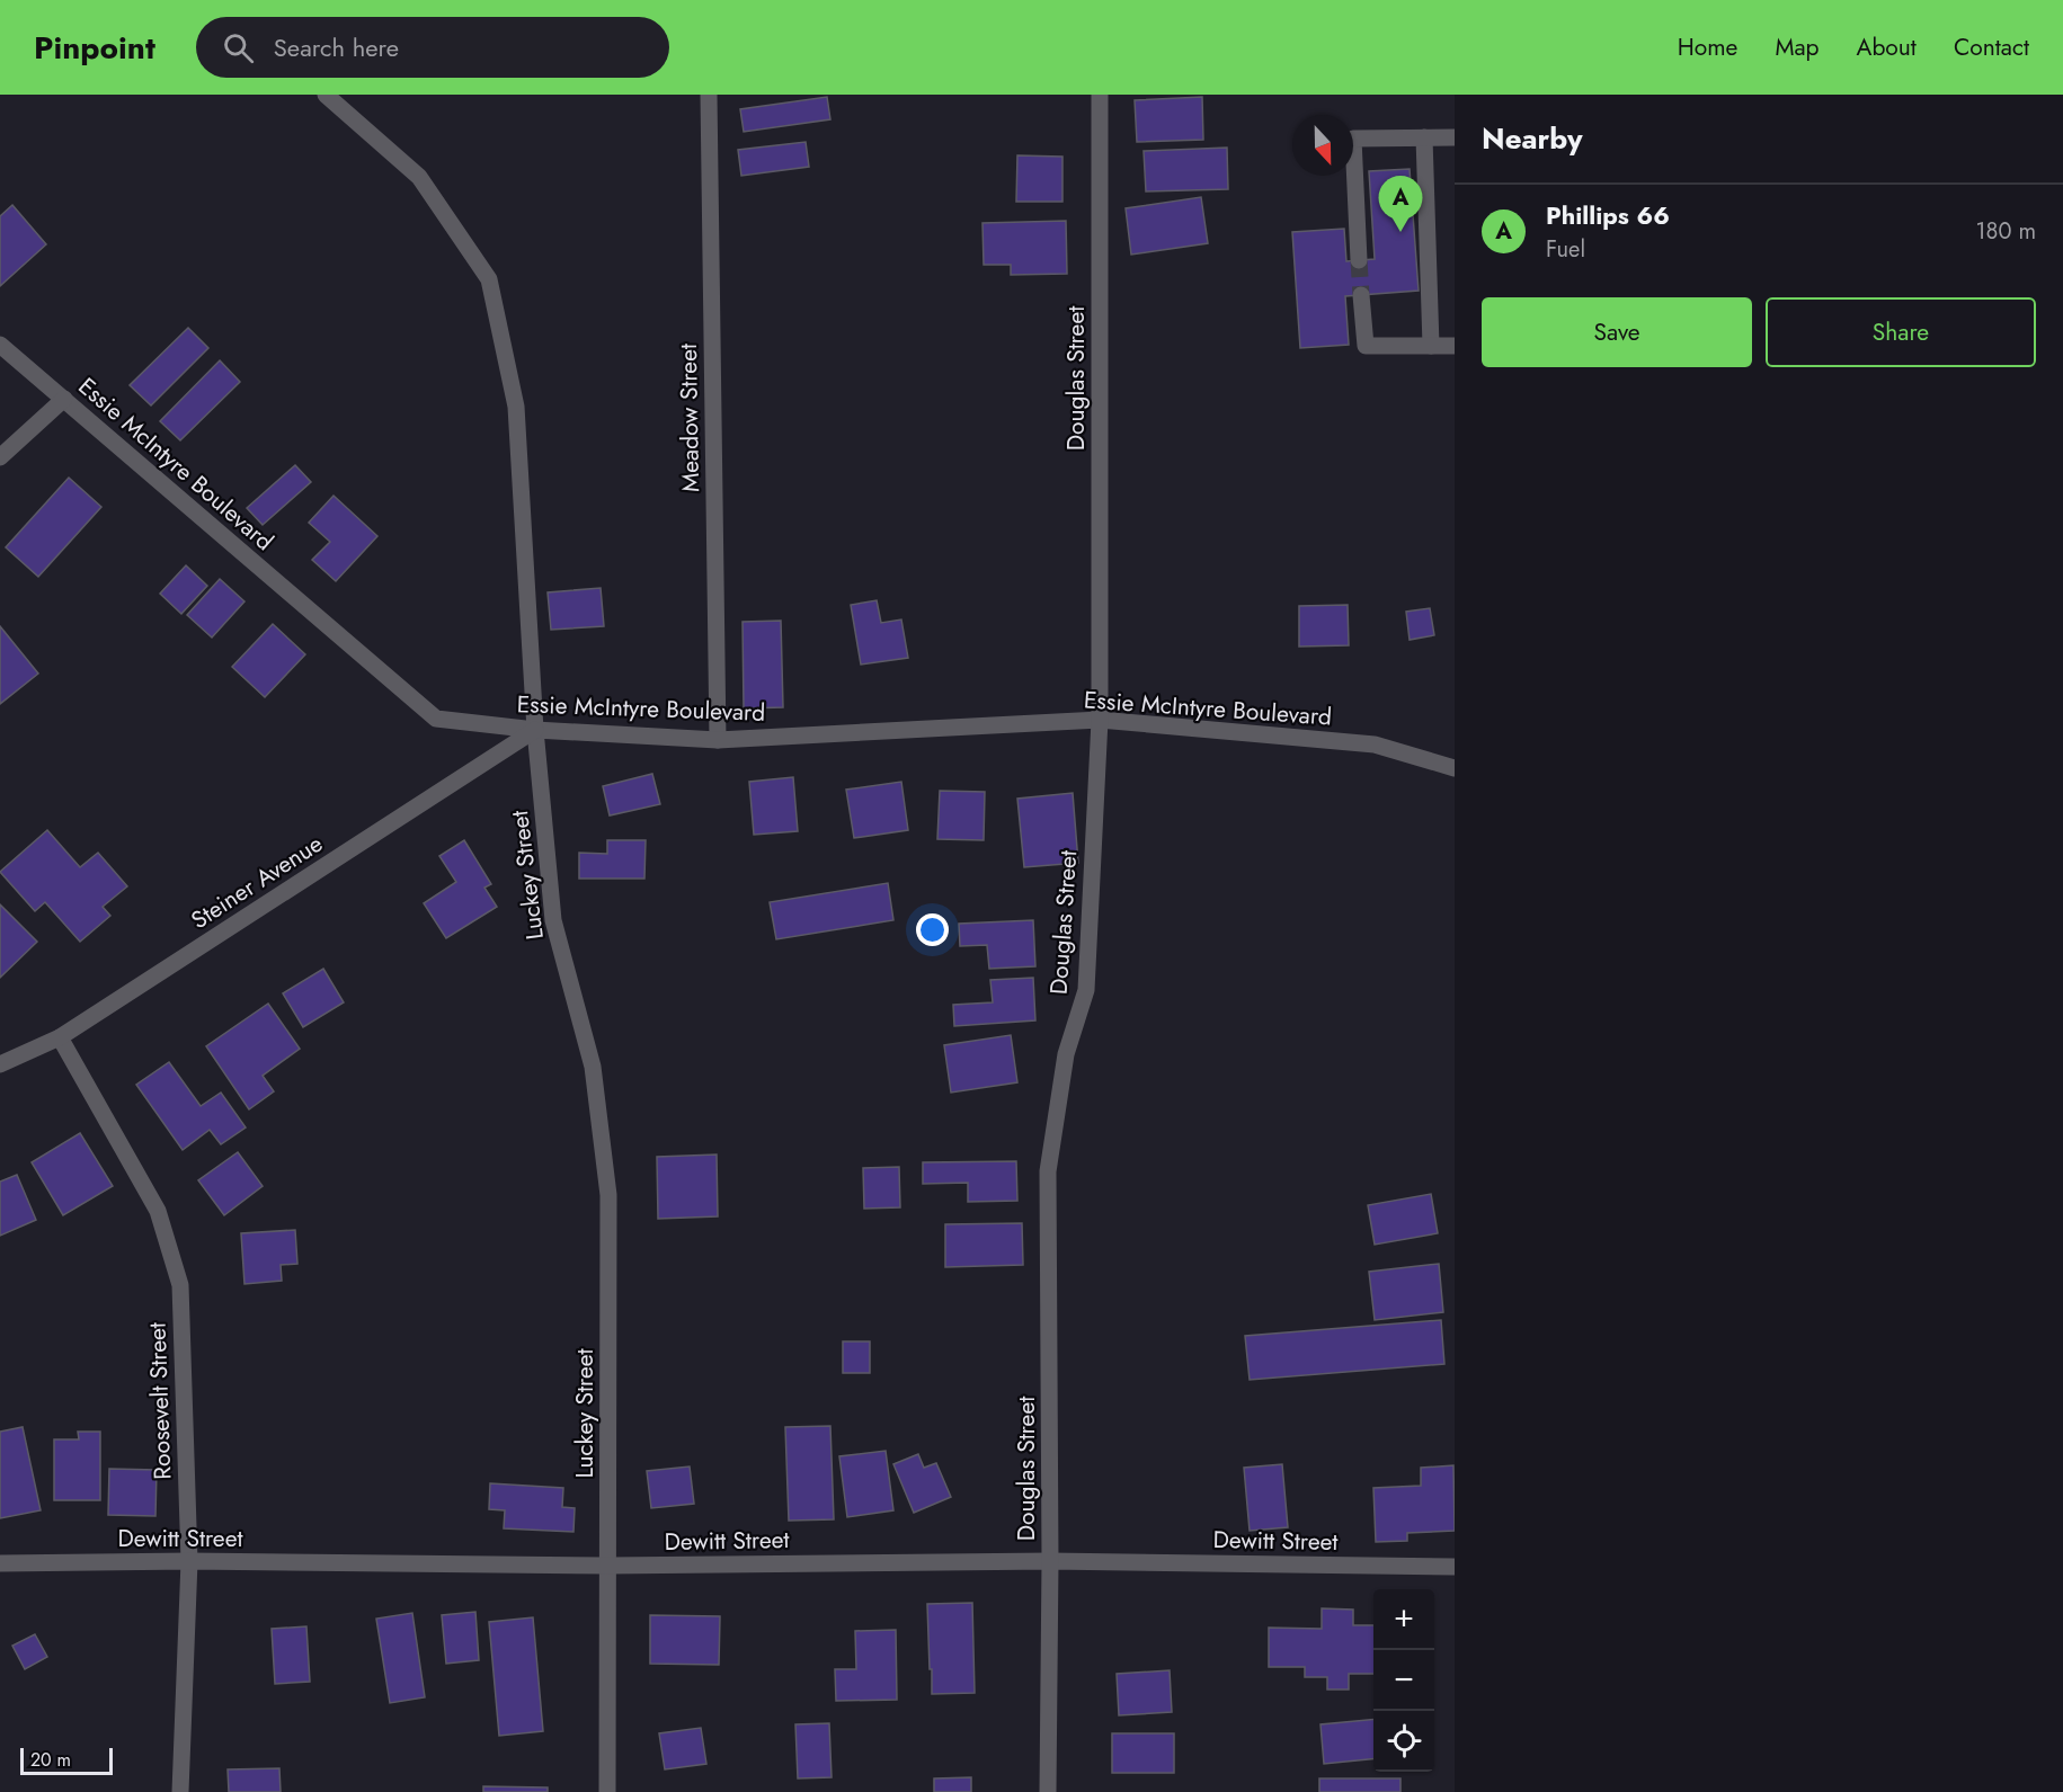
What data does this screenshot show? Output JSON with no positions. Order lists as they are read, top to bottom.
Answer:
{
  "streets": {
    "street": [
      "Douglas Street",
      "Meadow Street",
      "Essie McIntyre Boulevard",
      "Luckey Street",
      "Steiner Avenue",
      "Roosevelt Street",
      "Dewitt Street"
    ]
  },
  "crossings": [
    ["Douglas Street", "Essie McIntyre Boulevard"],
    ["Douglas Street", "Dewitt Street"],
    ["Meadow Street", "Essie McIntyre Boulevard"],
    ["Essie McIntyre Boulevard", "Luckey Street"],
    ["Essie McIntyre Boulevard", "Steiner Avenue"],
    ["Luckey Street", "Steiner Avenue"],
    ["Luckey Street", "Dewitt Street"],
    ["Steiner Avenue", "Roosevelt Street"],
    ["Roosevelt Street", "Dewitt Street"]
  ],
  "scale_bar": "20 m",
  "north": "bottom",
  "page": {
    "header": "Pinpoint",
    "search": "Search here",
    "nav": [
      "Home",
      "Map",
      "About",
      "Contact"
    ],
    "heading": "Nearby",
    "pins": "A",
    "list": [
      {
        "mark": "A",
        "name": "Phillips 66",
        "note": "Fuel",
        "value": "180 m"
      }
    ],
    "buttons": ["Save", "Share"],
    "map_buttons": ["+", "−"],
    "scale": "20 m"
  }
}
